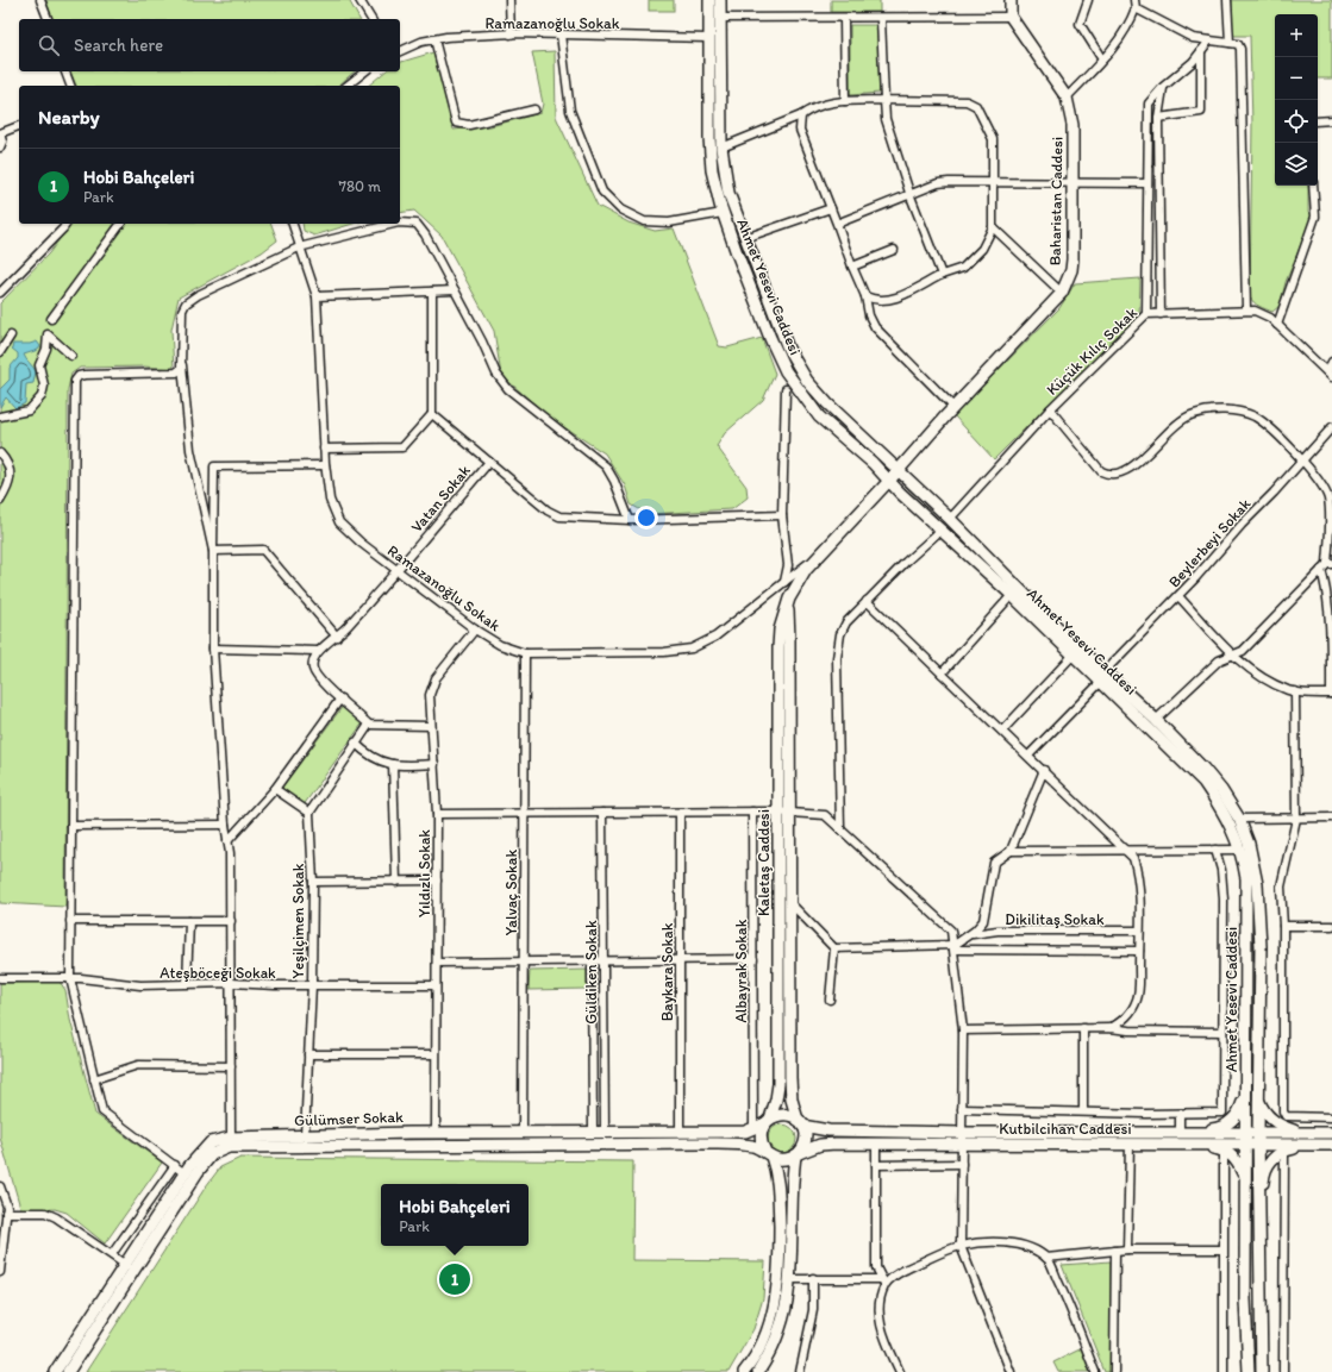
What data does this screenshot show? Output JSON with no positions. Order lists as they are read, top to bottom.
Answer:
{
  "streets": {
    "street": [
      "Ramazanoğlu Sokak",
      "Baharistan Caddesi",
      "Ahmet Yesevi Caddesi",
      "Küçük Kılıç Sokak",
      "Vatan Sokak",
      "Beylerbeyi Sokak",
      "Kaletaş Caddesi",
      "Yıldızlı Sokak",
      "Yalvaç Sokak",
      "Dikilitaş Sokak",
      "Yeşilçimen Sokak",
      "Albayrak Sokak",
      "Ateşböceği Sokak",
      "Güldiken Sokak",
      "Baykara Sokak",
      "Gülümser Sokak",
      "Kutbilcihan Caddesi"
    ]
  },
  "crossings": [
    ["Ramazanoğlu Sokak", "Ahmet Yesevi Caddesi"],
    ["Ramazanoğlu Sokak", "Vatan Sokak"],
    ["Ramazanoğlu Sokak", "Kaletaş Caddesi"],
    ["Ramazanoğlu Sokak", "Yıldızlı Sokak"],
    ["Ramazanoğlu Sokak", "Yalvaç Sokak"],
    ["Baharistan Caddesi", "Ahmet Yesevi Caddesi"],
    ["Baharistan Caddesi", "Kaletaş Caddesi"],
    ["Ahmet Yesevi Caddesi", "Küçük Kılıç Sokak"],
    ["Ahmet Yesevi Caddesi", "Beylerbeyi Sokak"],
    ["Ahmet Yesevi Caddesi", "Kaletaş Caddesi"],
    ["Ahmet Yesevi Caddesi", "Kutbilcihan Caddesi"],
    ["Kaletaş Caddesi", "Gülümser Sokak"],
    ["Kaletaş Caddesi", "Kutbilcihan Caddesi"],
    ["Yıldızlı Sokak", "Ateşböceği Sokak"],
    ["Yıldızlı Sokak", "Gülümser Sokak"],
    ["Yalvaç Sokak", "Gülümser Sokak"],
    ["Yeşilçimen Sokak", "Ateşböceği Sokak"],
    ["Yeşilçimen Sokak", "Gülümser Sokak"],
    ["Albayrak Sokak", "Gülümser Sokak"],
    ["Güldiken Sokak", "Gülümser Sokak"],
    ["Baykara Sokak", "Gülümser Sokak"],
    ["Gülümser Sokak", "Kutbilcihan Caddesi"]
  ],
  "page": {
    "map_buttons": ["+", "−"],
    "search": "Search here",
    "heading": "Nearby",
    "list": [
      {
        "mark": "1",
        "name": "Hobi Bahçeleri",
        "note": "Park",
        "value": "780 m"
      }
    ],
    "popup": ["Hobi Bahçeleri", "Park"],
    "pins": "1"
  }
}
